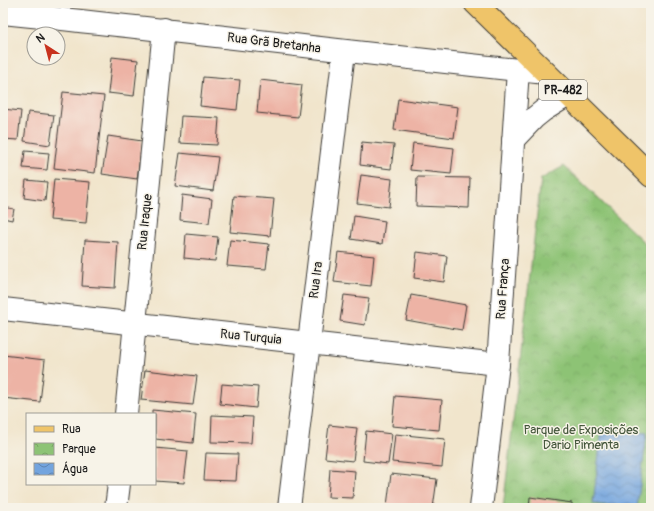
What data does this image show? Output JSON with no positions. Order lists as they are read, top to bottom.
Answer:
{
  "streets": {
    "main road": ["PR-482"],
    "street": [
      "Rua Grã Bretanha",
      "Rua Iraque",
      "Rua Ira",
      "Rua França",
      "Rua Turquia"
    ]
  },
  "crossings": [
    ["Rua Grã Bretanha", "PR-482"],
    ["Rua Grã Bretanha", "Rua Iraque"],
    ["Rua Grã Bretanha", "Rua Ira"],
    ["Rua Grã Bretanha", "Rua França"],
    ["Rua Iraque", "Rua Turquia"],
    ["Rua Ira", "Rua Turquia"],
    ["Rua França", "Rua Turquia"]
  ],
  "parks": ["Parque de Exposições Dario Pimenta"],
  "legend": ["Rua", "Parque", "Água"],
  "north": "top left"
}
